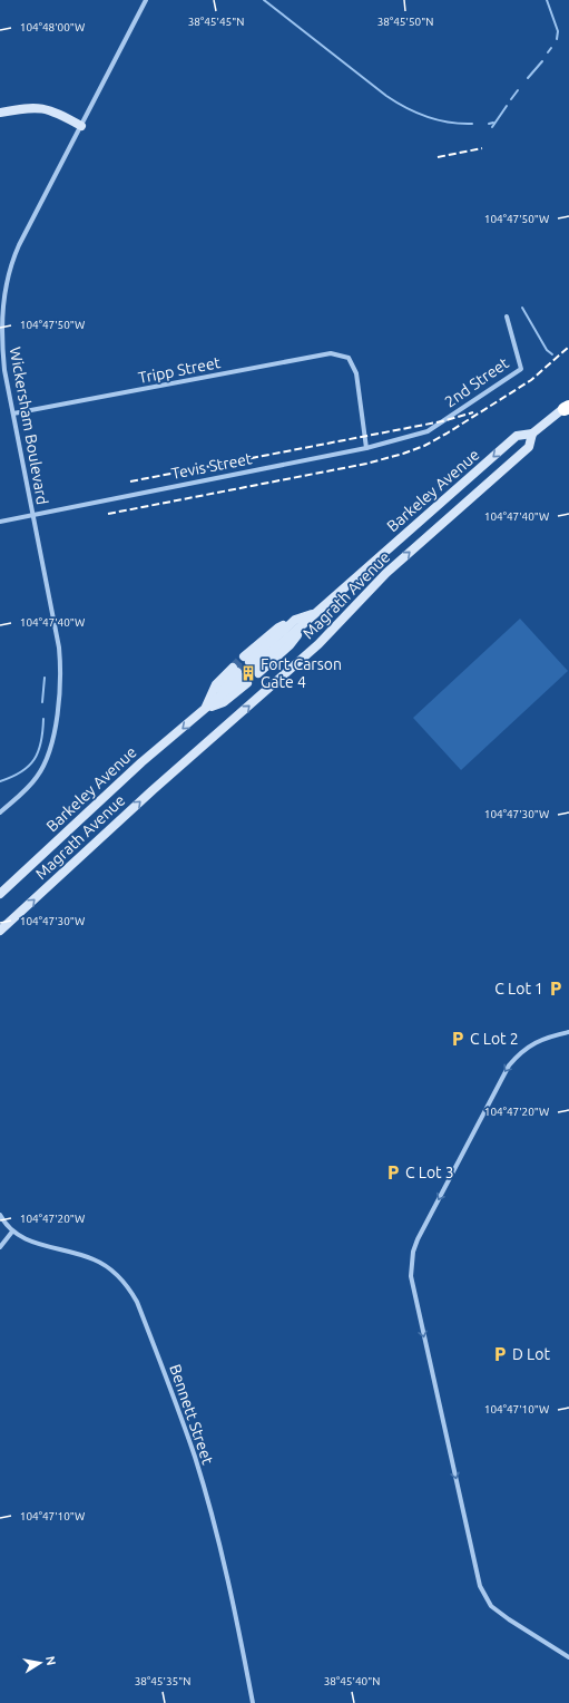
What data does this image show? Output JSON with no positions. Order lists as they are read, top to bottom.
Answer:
{
  "streets": {
    "main road": ["Barkeley Avenue", "Magrath Avenue"],
    "street": [
      "Tripp Street",
      "2nd Street",
      "Wickersham Boulevard",
      "Tevis Street",
      "Bennett Street"
    ]
  },
  "crossings": [
    ["Tripp Street", "Wickersham Boulevard"],
    ["Tripp Street", "Tevis Street"],
    ["2nd Street", "Tevis Street"],
    ["Wickersham Boulevard", "Tevis Street"],
    ["Barkeley Avenue", "Magrath Avenue"]
  ],
  "one_way": ["Barkeley Avenue", "Magrath Avenue"],
  "places": {
    "building": ["Fort Carson Gate 4"],
    "parking": [
      "C Lot 1",
      "C Lot 2",
      "C Lot 3",
      "D Lot"
    ]
  },
  "north": "right",
  "coordinates": [
    "38°45'45\"N",
    "38°45'50\"N",
    "104°48'00\"W",
    "104°47'50\"W",
    "104°47'40\"W",
    "104°47'30\"W",
    "104°47'20\"W",
    "104°47'10\"W",
    "38°45'35\"N",
    "38°45'40\"N"
  ]
}
